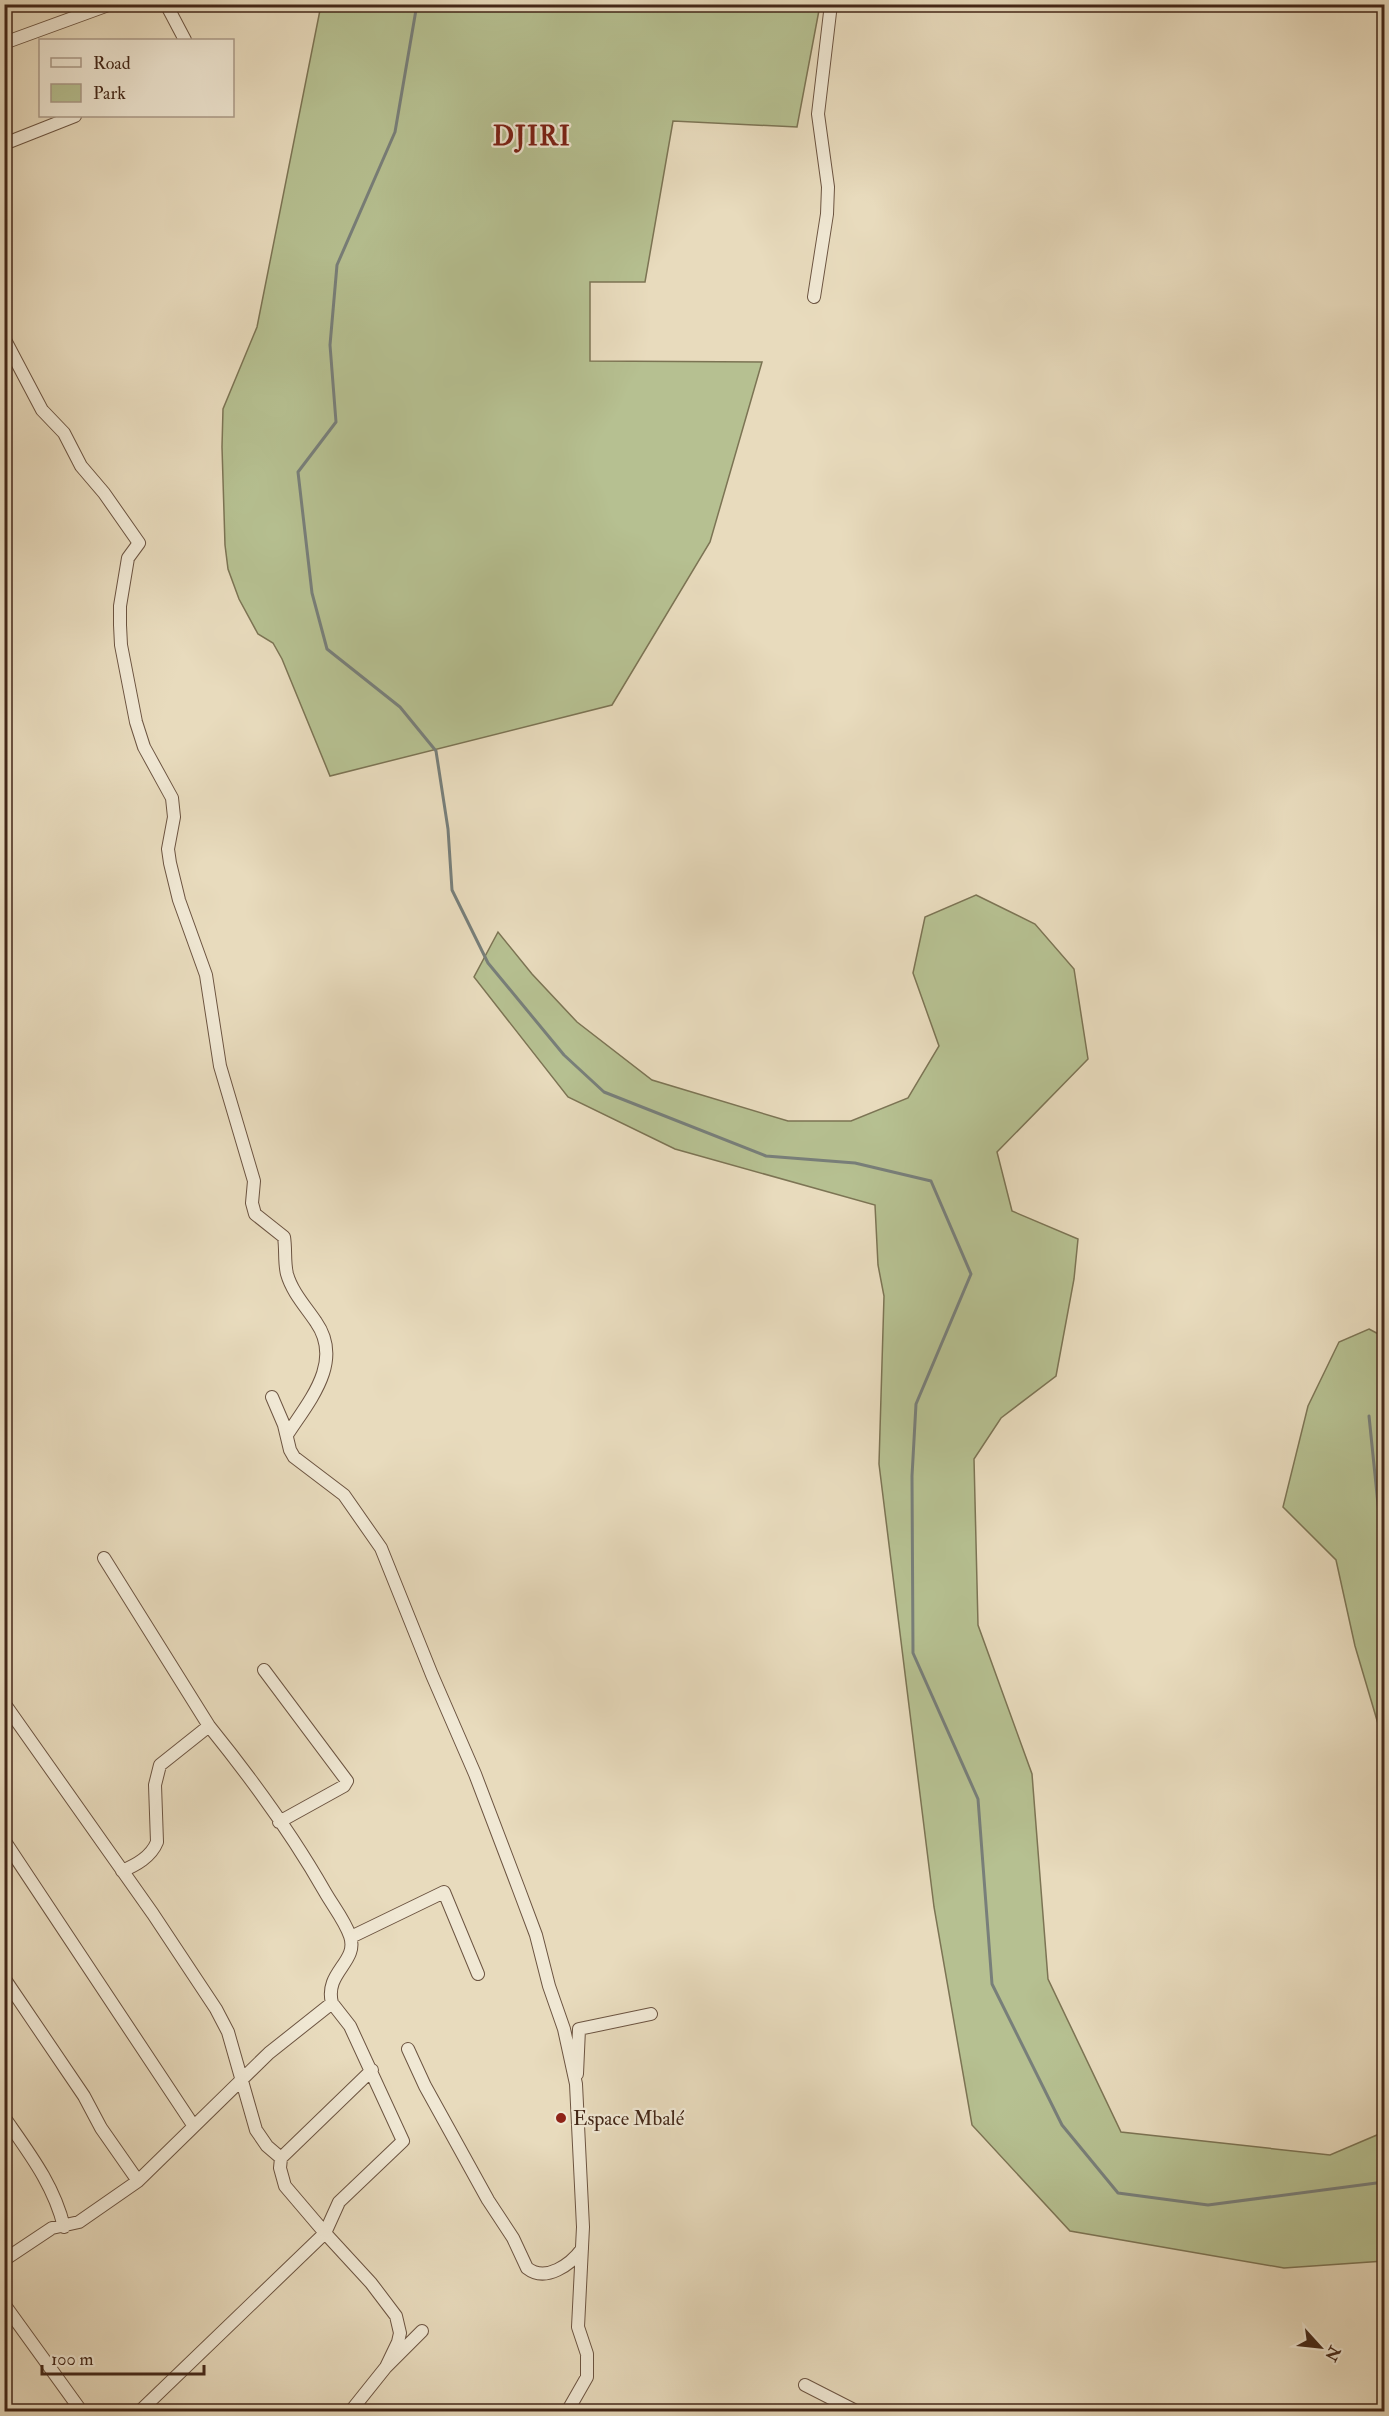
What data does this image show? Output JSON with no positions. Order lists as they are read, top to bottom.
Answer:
{
  "districts": ["DJIRI"],
  "places": ["Espace Mbalé"],
  "legend": ["Road", "Park"],
  "scale_bar": "100 m",
  "north": "bottom right"
}
